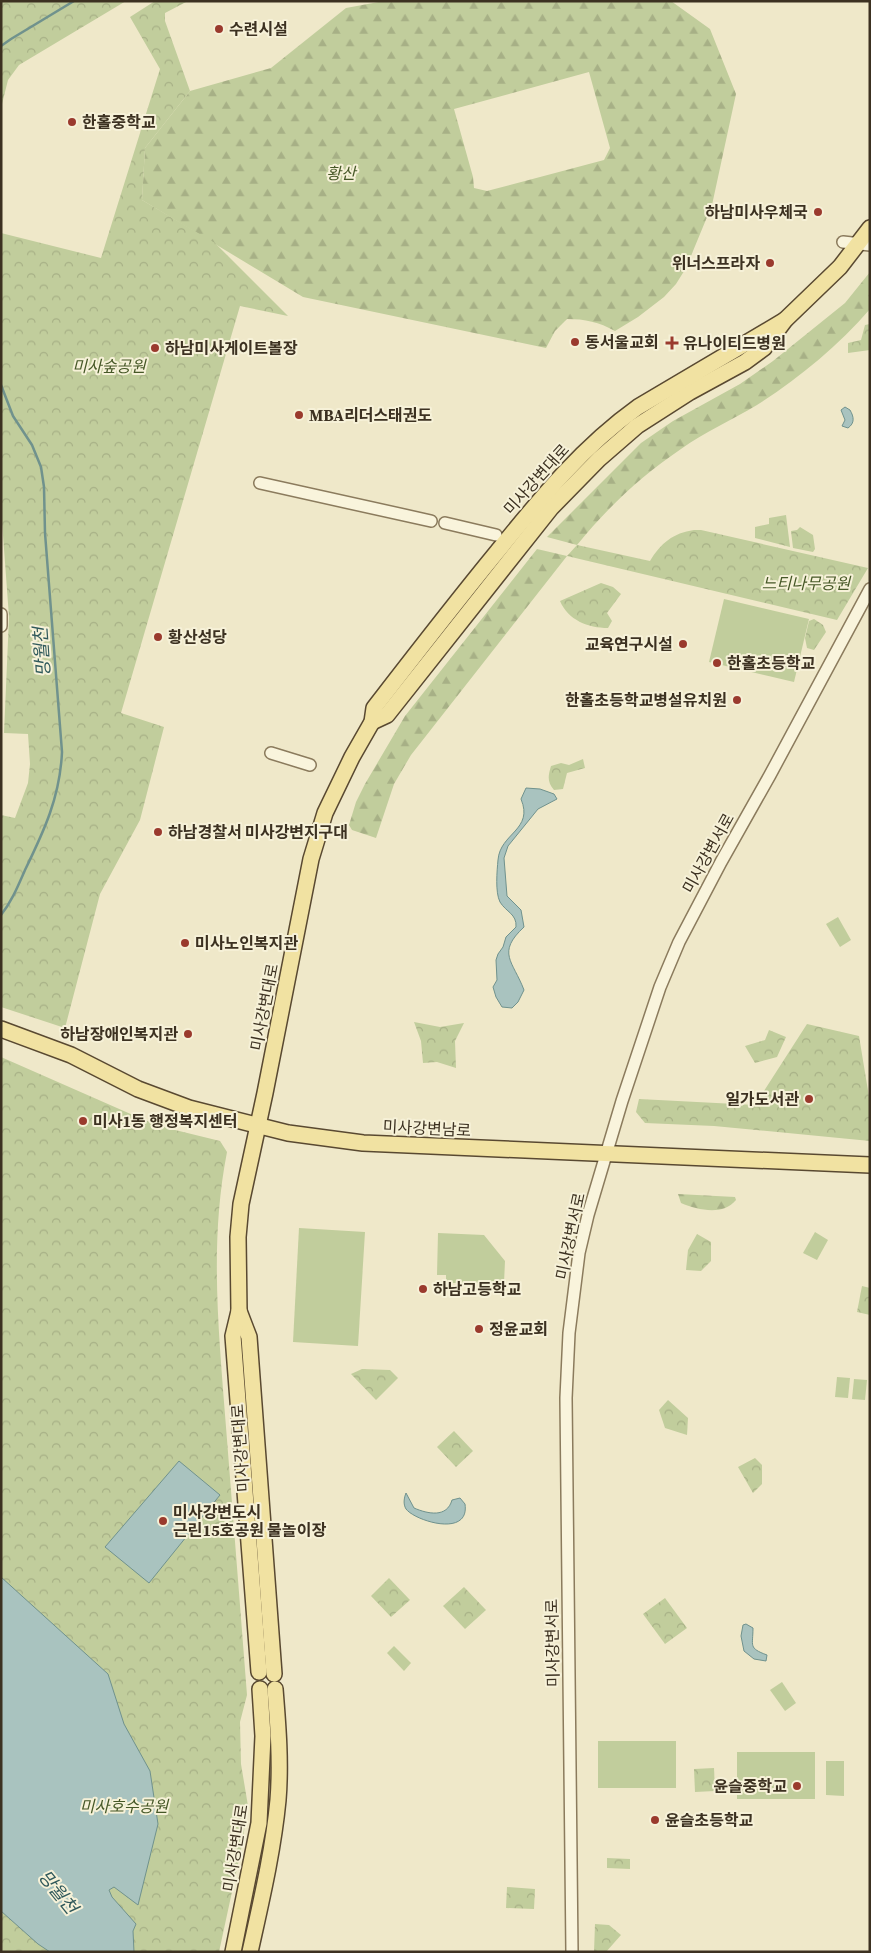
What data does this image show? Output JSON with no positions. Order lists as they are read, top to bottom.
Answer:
{
  "streets": {
    "main road": ["미사강변대로", "미사강변남로"],
    "street": ["미사강변서로"]
  },
  "crossings": [
    ["미사강변대로", "미사강변남로"],
    ["미사강변서로", "미사강변남로"]
  ],
  "water": ["망월천"],
  "parks": [
    "황산",
    "미사숲공원",
    "느티나무공원",
    "미사호수공원"
  ],
  "places": {
    "other": [
      "수련시설",
      "한홀중학교",
      "하남미사우체국",
      "위너스프라자",
      "동서울교회",
      "하남미사게이트볼장",
      "MBA리더스태권도",
      "황산성당",
      "교육연구시설",
      "한홀초등학교",
      "한홀초등학교병설유치원",
      "하남경찰서 미사강변지구대",
      "미사노인복지관",
      "하남장애인복지관",
      "일가도서관",
      "미사1동 행정복지센터",
      "하남고등학교",
      "정윤교회",
      "미사강변도시 근린15호공원 물놀이장",
      "윤슬중학교",
      "윤슬초등학교"
    ],
    "health": ["유나이티드병원"]
  }
}
